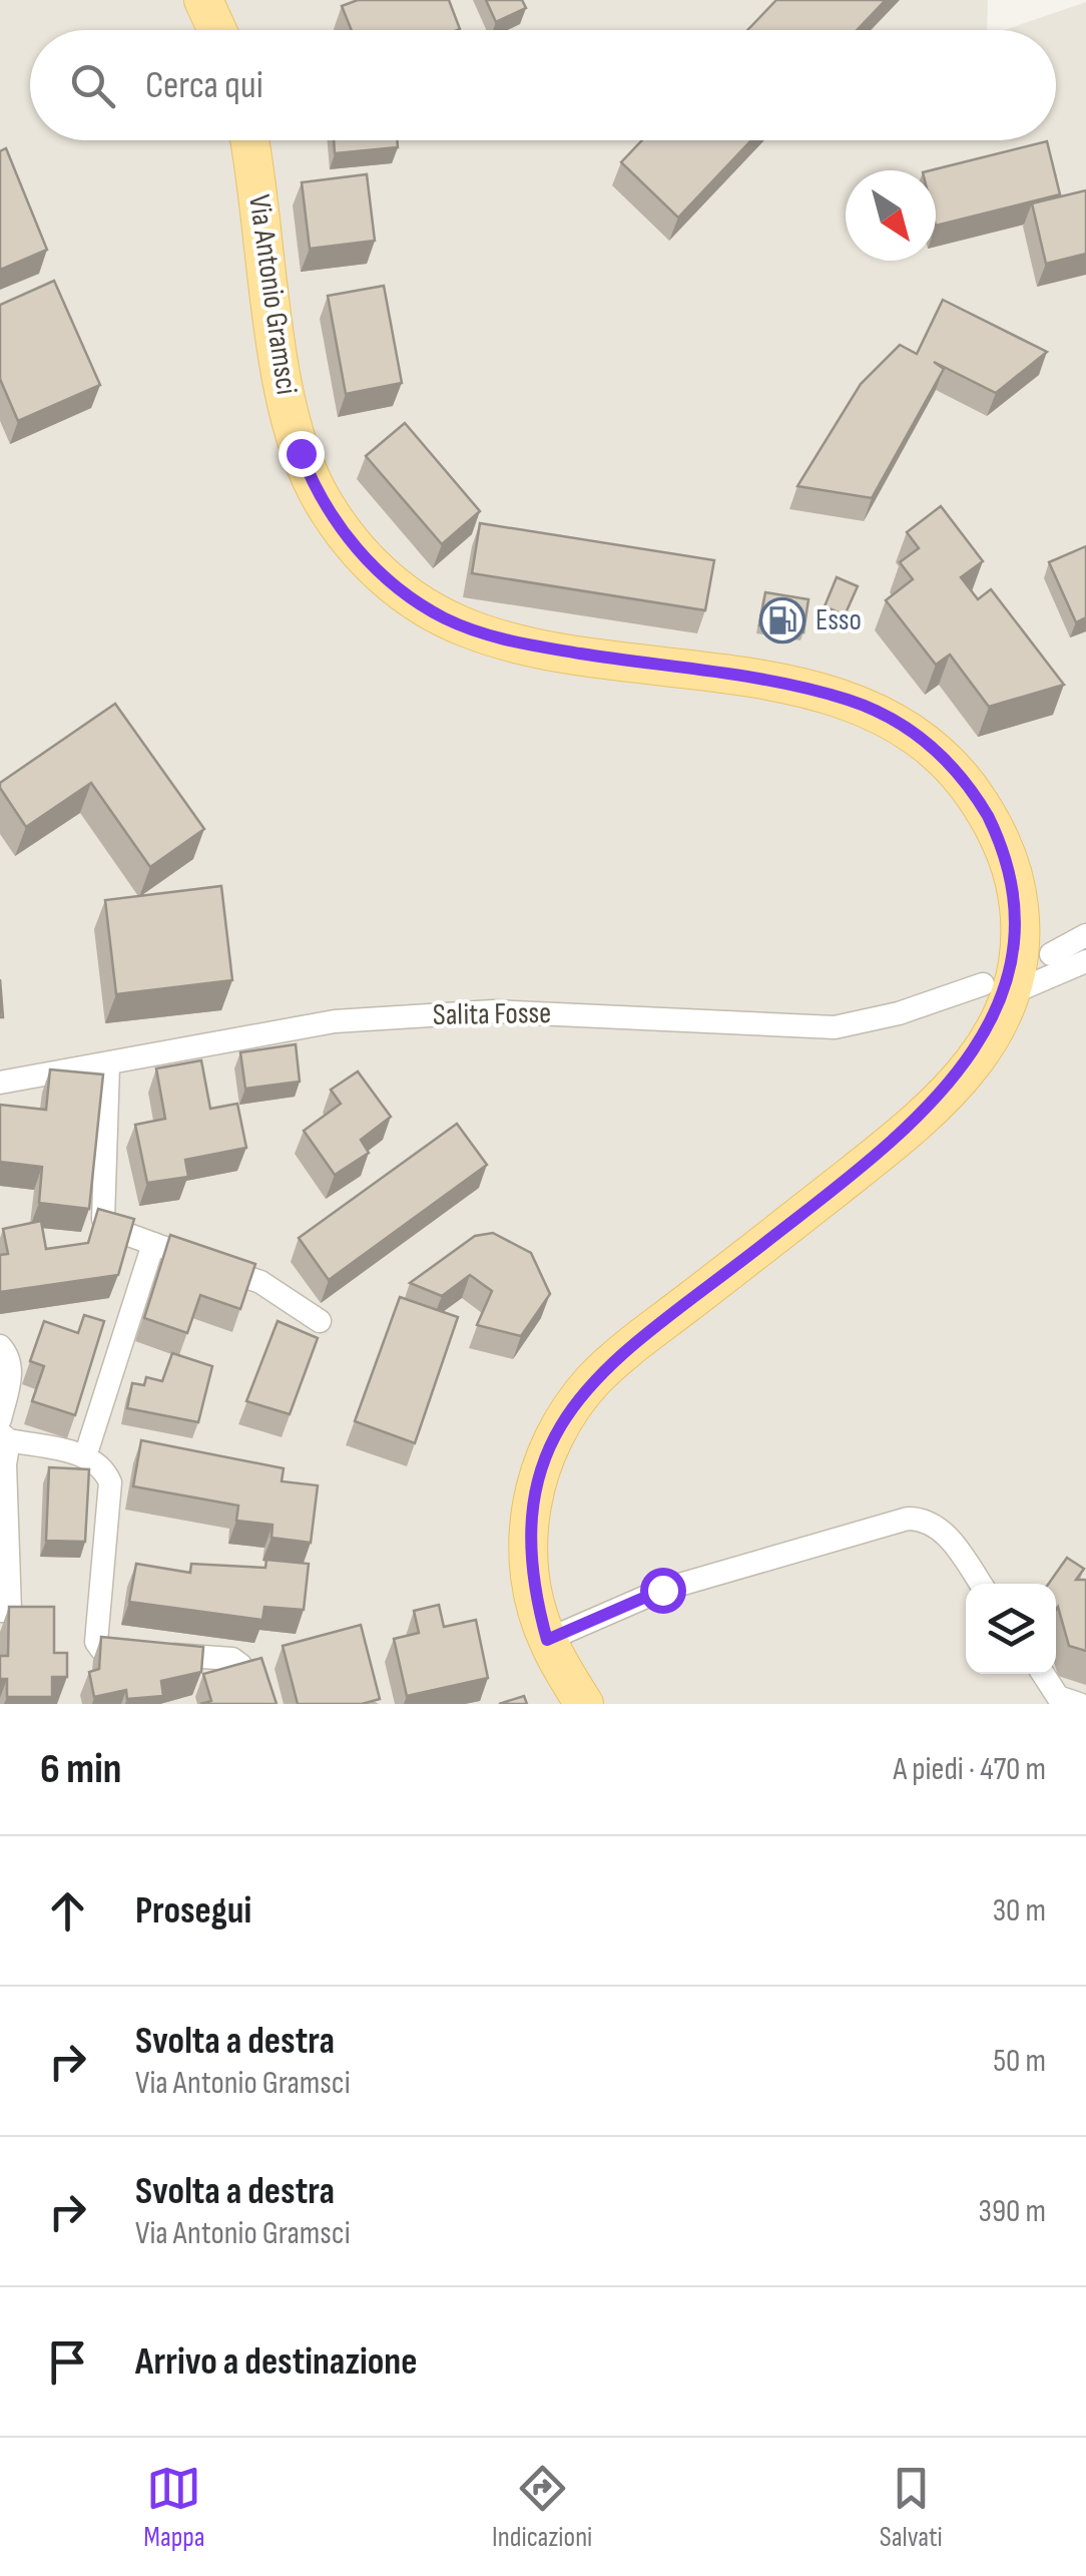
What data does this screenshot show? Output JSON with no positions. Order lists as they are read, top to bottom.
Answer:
{
  "streets": {
    "main road": ["Via Antonio Gramsci"],
    "street": ["Salita Fosse"]
  },
  "crossings": [
    ["Via Antonio Gramsci", "Salita Fosse"]
  ],
  "places": {
    "fuel station": ["Esso"]
  },
  "north": "bottom right",
  "page": {
    "search": "Cerca qui",
    "heading": ["6 min", "A piedi · 470 m"],
    "list": [
      ["Prosegui", "30 m"],
      ["Svolta a destra", "Via Antonio Gramsci", "50 m"],
      ["Svolta a destra", "Via Antonio Gramsci", "390 m"],
      "Arrivo a destinazione"
    ],
    "nav": ["Mappa", "Indicazioni", "Salvati"]
  }
}
